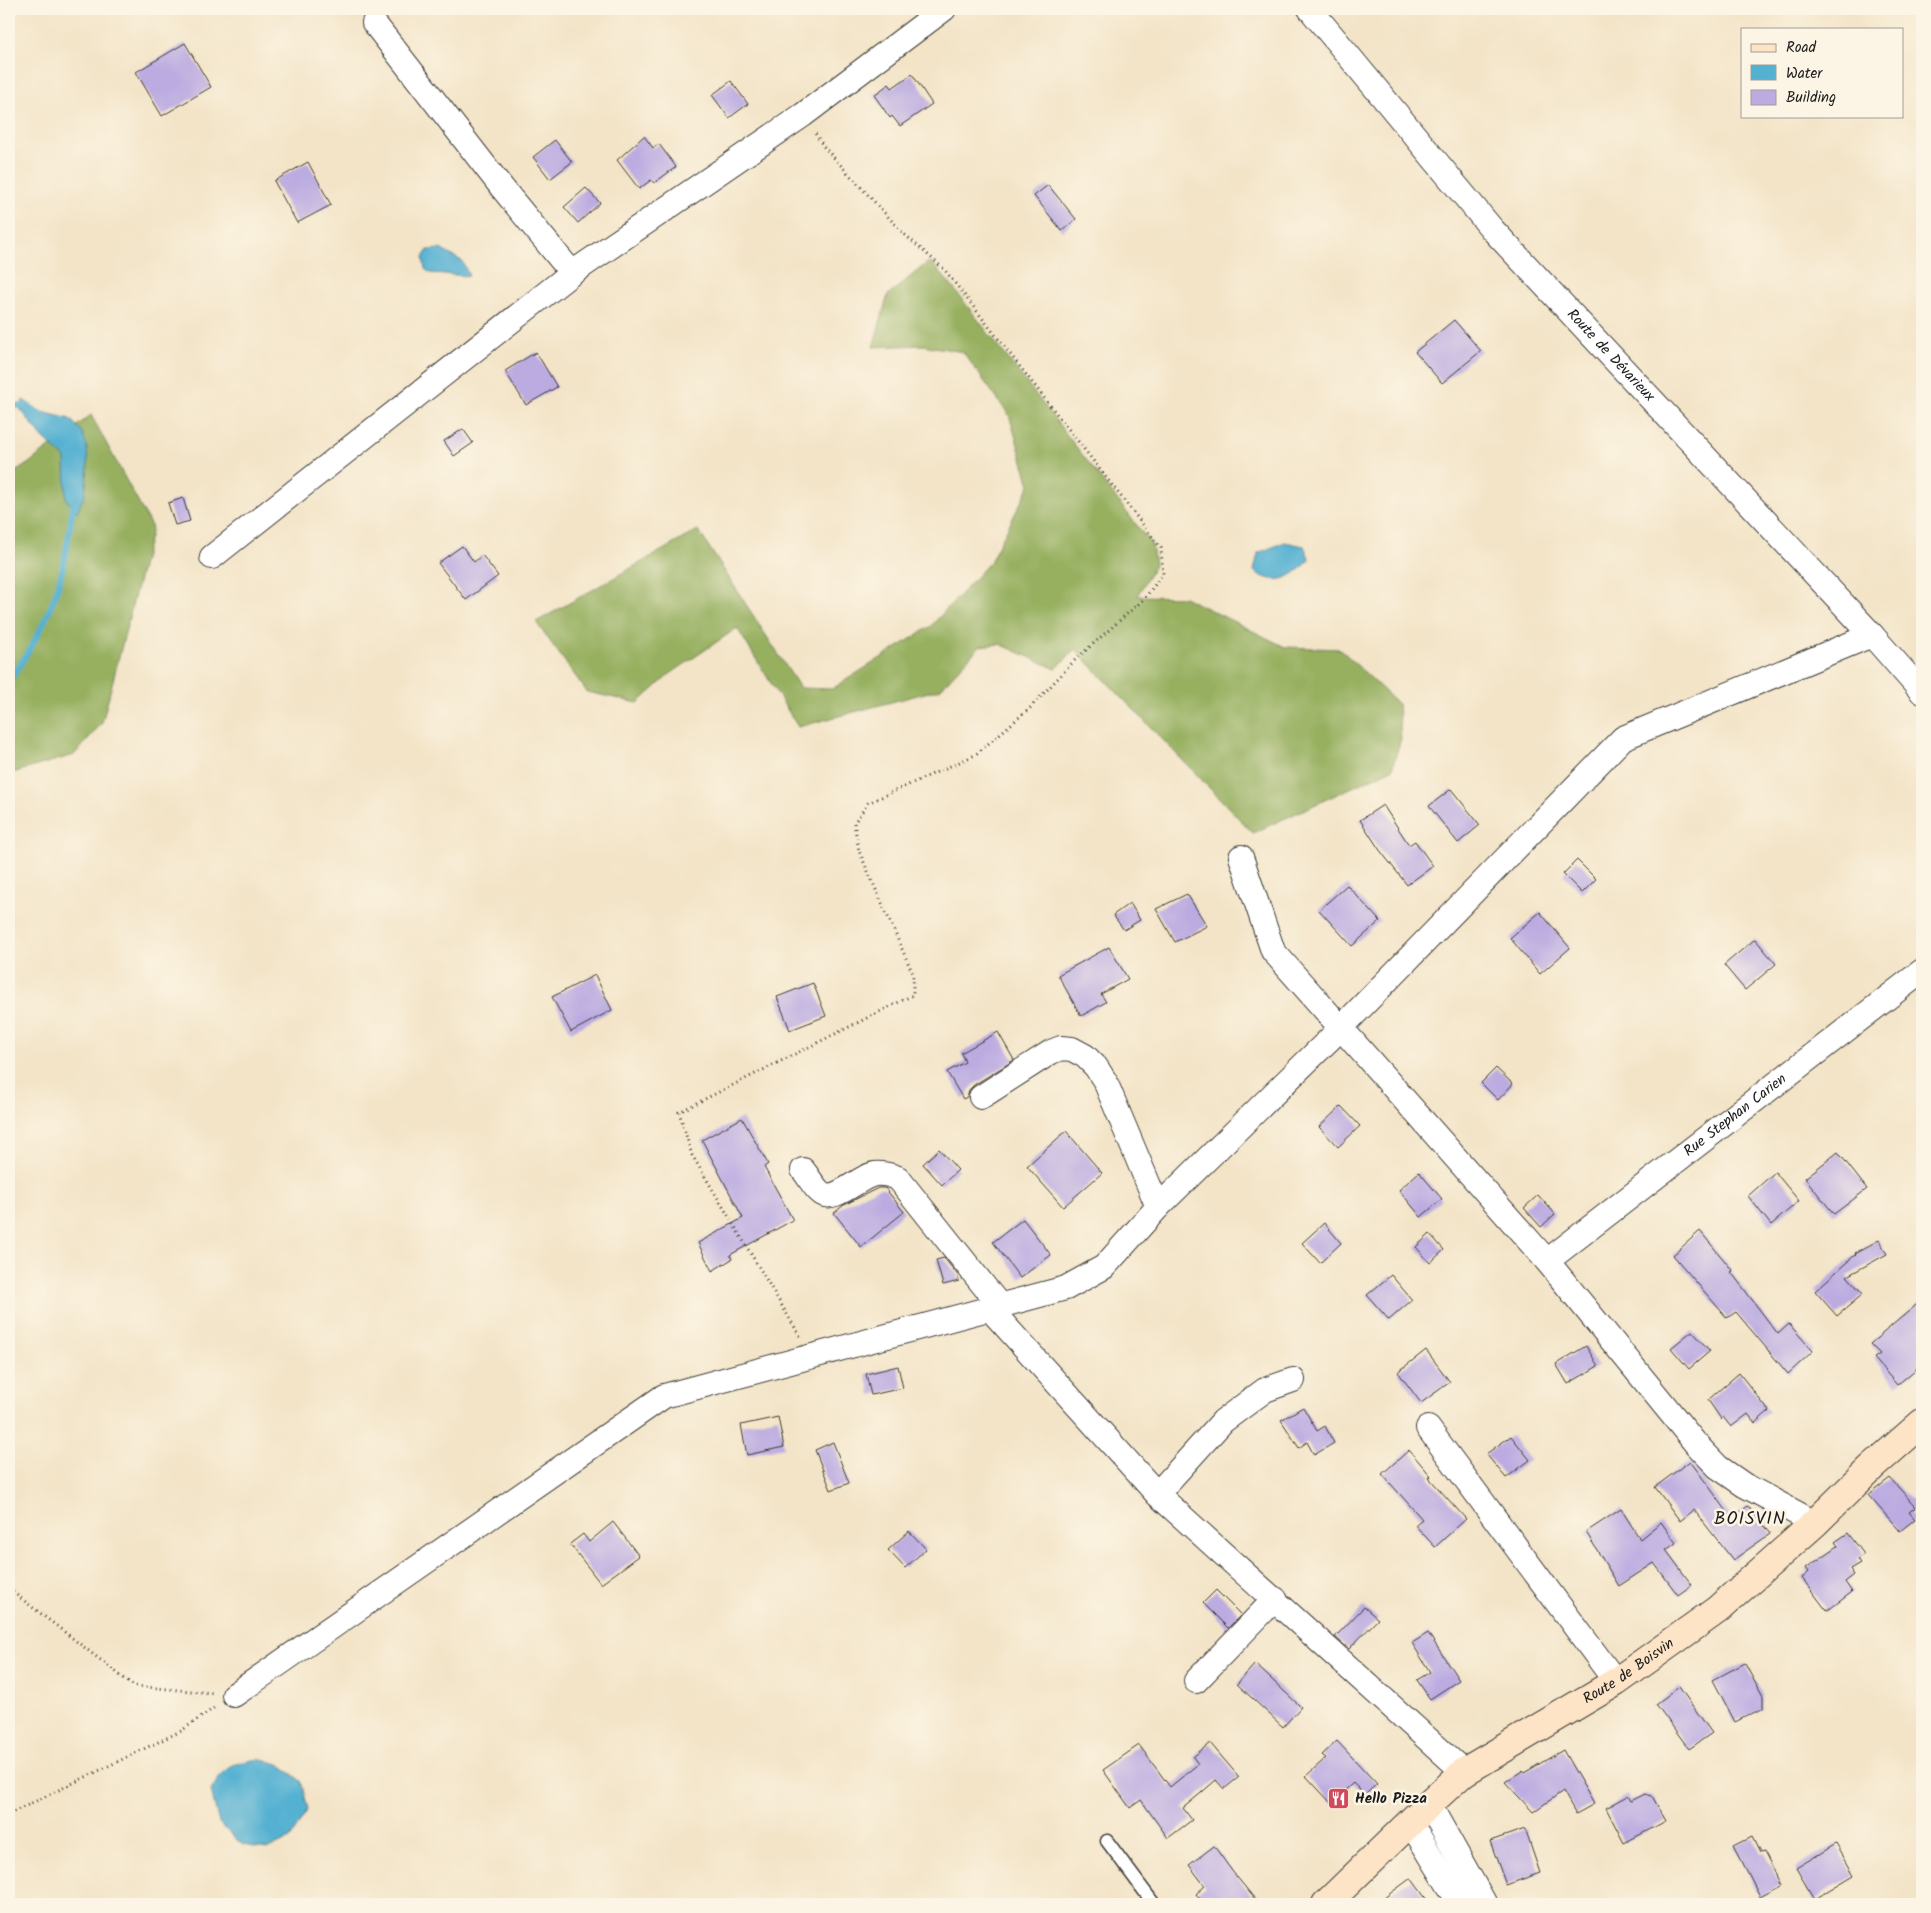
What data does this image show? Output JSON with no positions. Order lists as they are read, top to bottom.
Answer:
{
  "streets": {
    "main road": ["Route de Boisvin"],
    "street": ["Route de Dévarieux", "Rue Stephan Carien"]
  },
  "districts": ["BOISVIN"],
  "places": {
    "restaurant": ["Hello Pizza"]
  },
  "legend": ["Road", "Water", "Building"]
}
